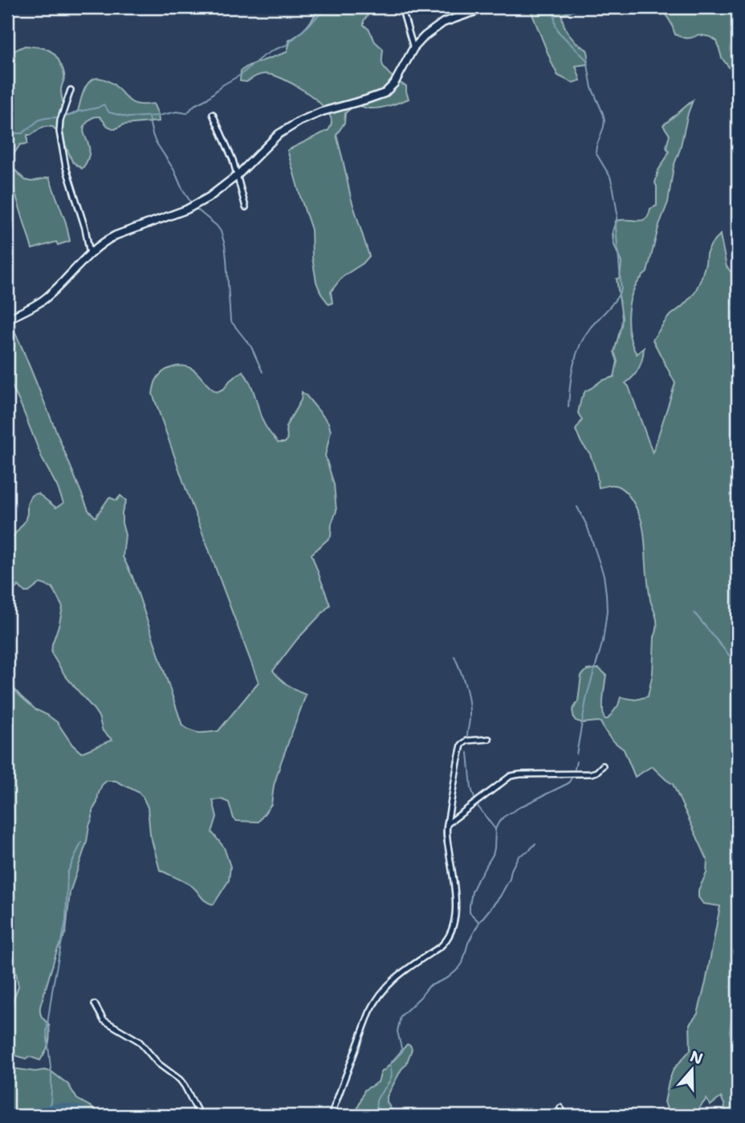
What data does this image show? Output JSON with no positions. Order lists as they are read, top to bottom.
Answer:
{
  "north": "top"
}
